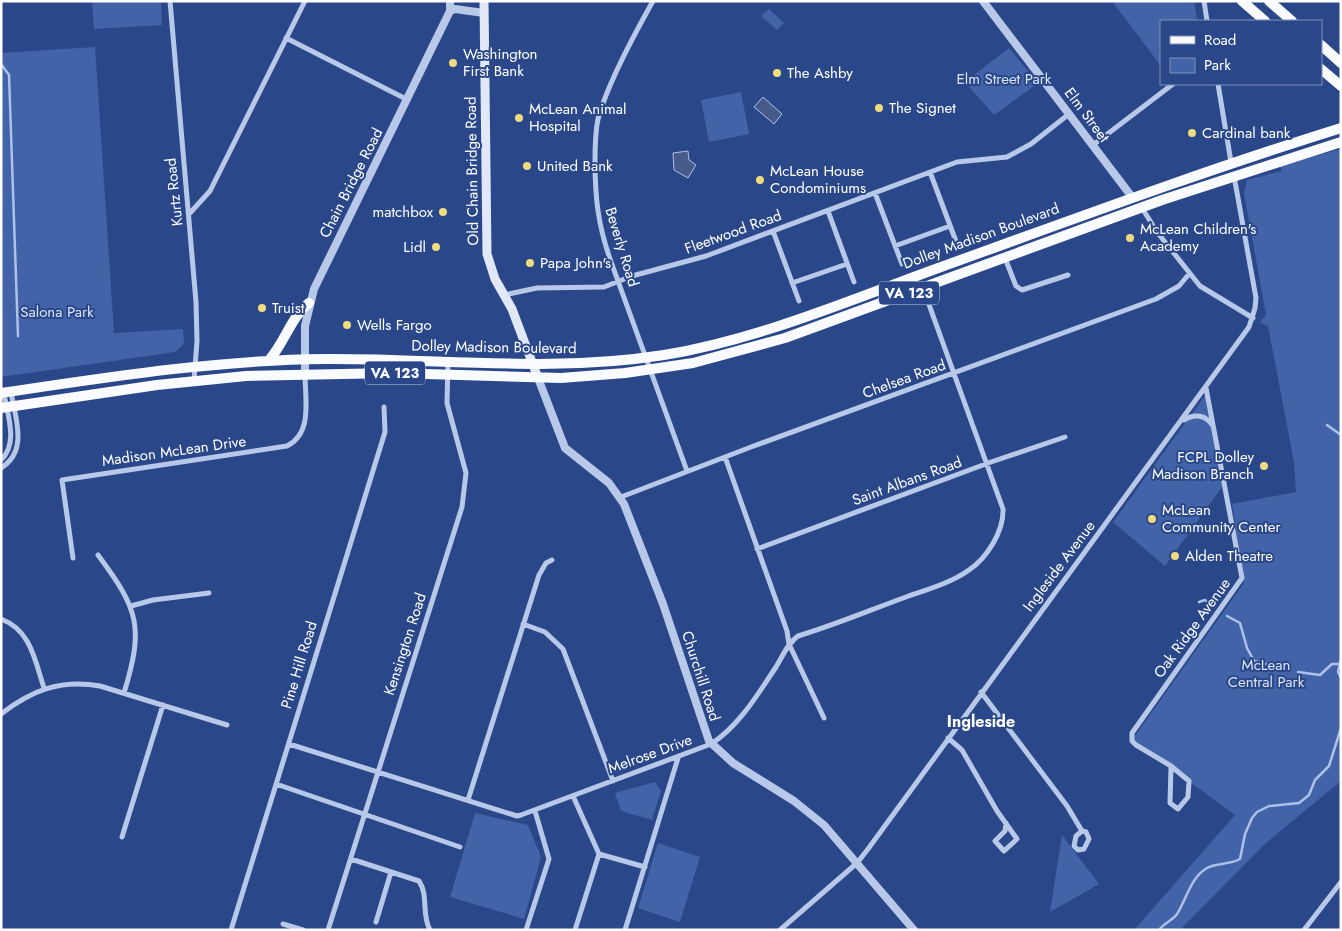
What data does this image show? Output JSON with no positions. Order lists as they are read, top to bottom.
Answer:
{
  "streets": {
    "main road": ["Old Chain Bridge Road", "Dolley Madison Boulevard", "VA 123"],
    "street": [
      "Elm Street",
      "Chain Bridge Road",
      "Kurtz Road",
      "Fleetwood Road",
      "Beverly Road",
      "Chelsea Road",
      "Madison McLean Drive",
      "Saint Albans Road",
      "Ingleside Avenue",
      "Oak Ridge Avenue",
      "Kensington Road",
      "Pine Hill Road",
      "Churchill Road",
      "Melrose Drive"
    ]
  },
  "crossings": [
    ["Elm Street", "Fleetwood Road"],
    ["Elm Street", "Dolley Madison Boulevard"],
    ["Old Chain Bridge Road", "Fleetwood Road"],
    ["Old Chain Bridge Road", "Dolley Madison Boulevard"],
    ["Old Chain Bridge Road", "Churchill Road"],
    ["Chain Bridge Road", "Dolley Madison Boulevard"],
    ["Chain Bridge Road", "Madison McLean Drive"],
    ["Kurtz Road", "Dolley Madison Boulevard"],
    ["Fleetwood Road", "Beverly Road"],
    ["Dolley Madison Boulevard", "Beverly Road"],
    ["Dolley Madison Boulevard", "Madison McLean Drive"],
    ["Dolley Madison Boulevard", "Ingleside Avenue"],
    ["Dolley Madison Boulevard", "Kensington Road"],
    ["Dolley Madison Boulevard", "Churchill Road"],
    ["Beverly Road", "Chelsea Road"],
    ["Chelsea Road", "Churchill Road"],
    ["Saint Albans Road", "Melrose Drive"],
    ["Ingleside Avenue", "Oak Ridge Avenue"],
    ["Ingleside Avenue", "Churchill Road"],
    ["Kensington Road", "Melrose Drive"],
    ["Pine Hill Road", "Melrose Drive"],
    ["Churchill Road", "Melrose Drive"]
  ],
  "districts": ["Ingleside"],
  "parks": ["Elm Street Park", "Salona Park", "McLean Central Park"],
  "places": [
    "Washington First Bank",
    "The Ashby",
    "The Signet",
    "McLean Animal Hospital",
    "Cardinal bank",
    "United Bank",
    "McLean House Condominiums",
    "matchbox",
    "McLean Children's Academy",
    "Lidl",
    "Papa John's",
    "Truist",
    "Wells Fargo",
    "FCPL Dolley Madison Branch",
    "McLean Community Center",
    "Alden Theatre"
  ],
  "legend": ["Road", "Park"]
}
